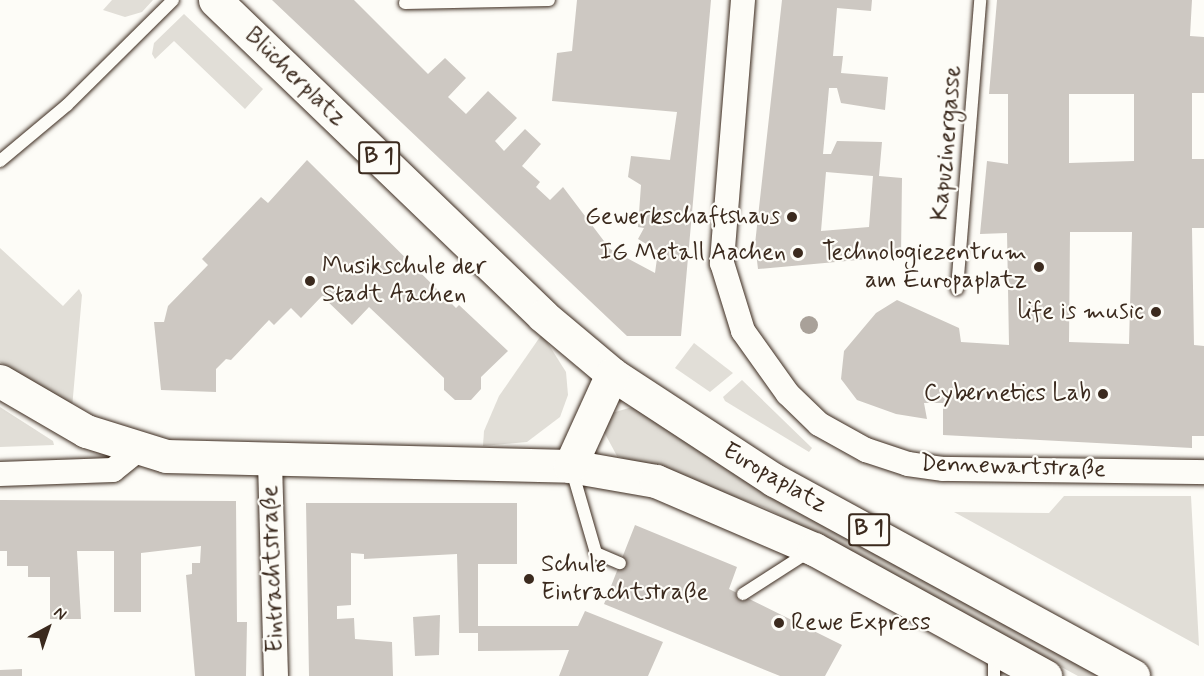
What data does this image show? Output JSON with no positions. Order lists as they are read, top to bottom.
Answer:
{
  "streets": {
    "main road": ["Blücherplatz", "B 1", "Europaplatz"],
    "street": ["Dennewartstraße", "Eintrachtstraße"],
    "lane": ["Kapuzinergasse"]
  },
  "crossings": [
    ["Blücherplatz", "Europaplatz"],
    ["B 1", "Europaplatz"],
    ["B 1", "Eintrachtstraße"]
  ],
  "places": [
    "Gewerkschaftshaus",
    "IG Metall Aachen",
    "Technologiezentrum am Europaplatz",
    "Musikschule der Stadt Aachen",
    "life is music",
    "Cybernetics Lab",
    "Schule Eintrachtstraße",
    "Rewe Express"
  ],
  "north": "top right"
}
